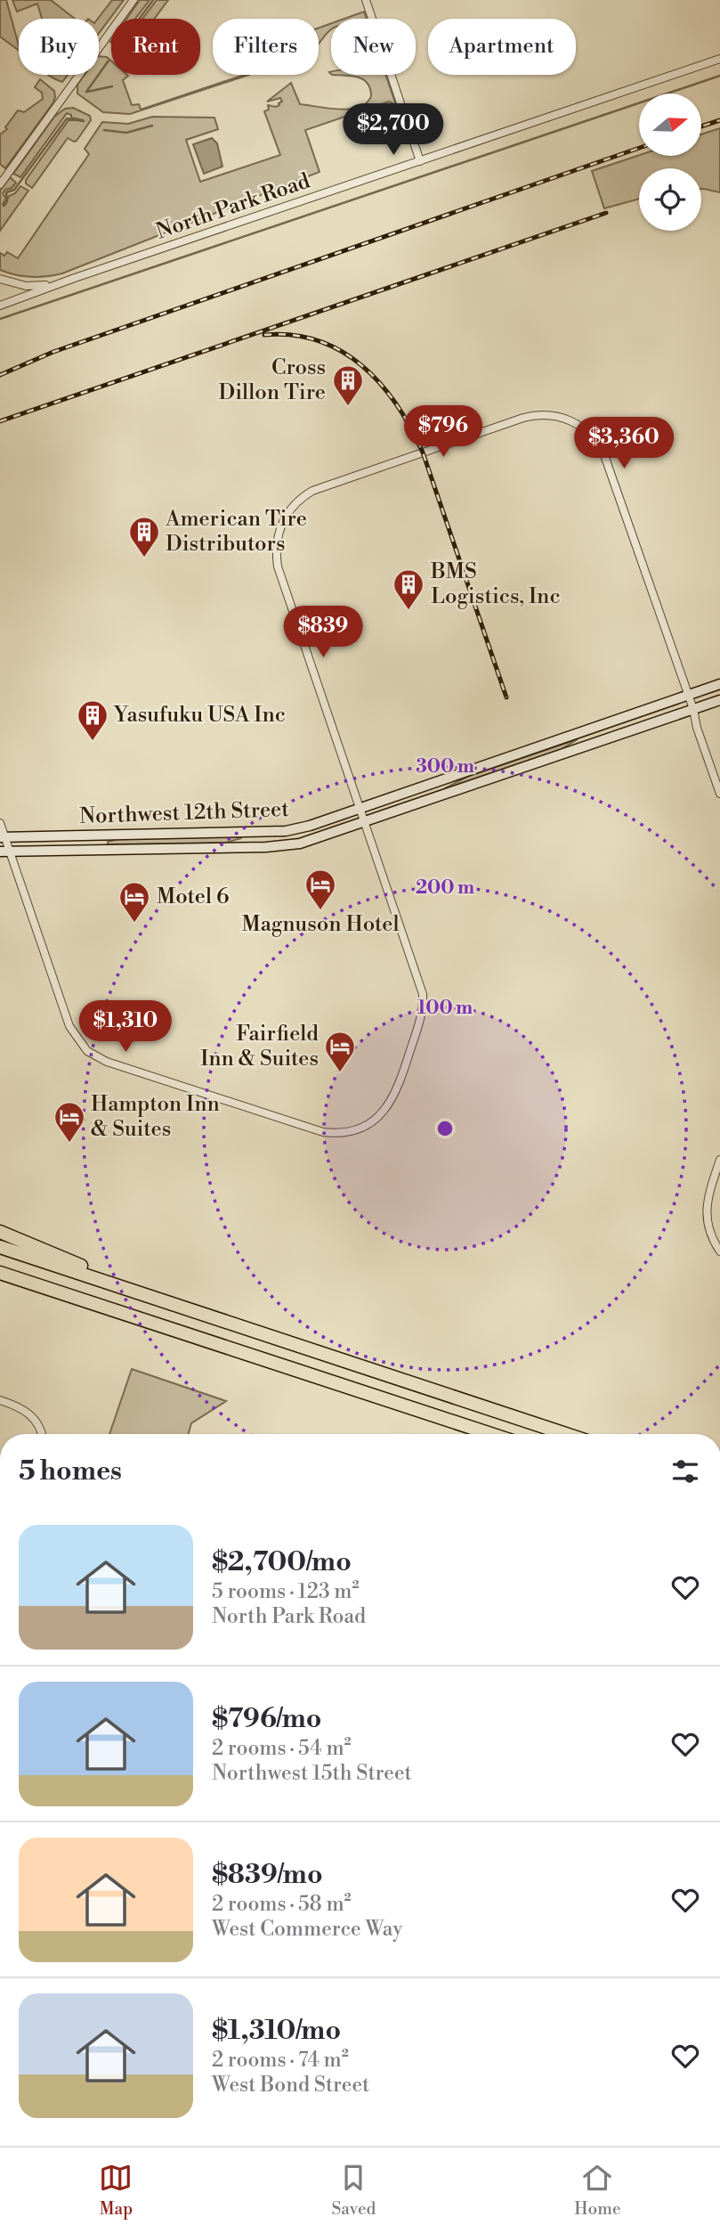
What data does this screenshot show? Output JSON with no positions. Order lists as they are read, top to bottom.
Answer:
{
  "streets": {
    "main road": ["Northwest 12th Street"],
    "street": ["North Park Road"]
  },
  "places": {
    "building": [
      "Cross Dillon Tire",
      "American Tire Distributors",
      "BMS Logistics, Inc",
      "Yasufuku USA Inc"
    ],
    "hotel": [
      "Magnuson Hotel",
      "Motel 6",
      "Fairfield Inn & Suites",
      "Hampton Inn & Suites"
    ]
  },
  "north": "right",
  "page": {
    "chip": [
      "Buy",
      "Rent",
      "Filters",
      "New",
      "Apartment"
    ],
    "price": [
      "$2,700",
      "$796",
      "$3,360",
      "$839",
      "$1,310"
    ],
    "heading": "5 homes",
    "list": [
      {
        "name": "$2,700/mo",
        "note": "5 rooms · 123 m² · North Park Road"
      },
      {
        "name": "$796/mo",
        "note": "2 rooms · 54 m² · Northwest 15th Street"
      },
      {
        "name": "$839/mo",
        "note": "2 rooms · 58 m² · West Commerce Way"
      },
      {
        "name": "$1,310/mo",
        "note": "2 rooms · 74 m² · West Bond Street"
      }
    ],
    "tabs": ["Map", "Saved", "Home"]
  },
  "rings": ["300 m", "200 m", "100 m"]
}
